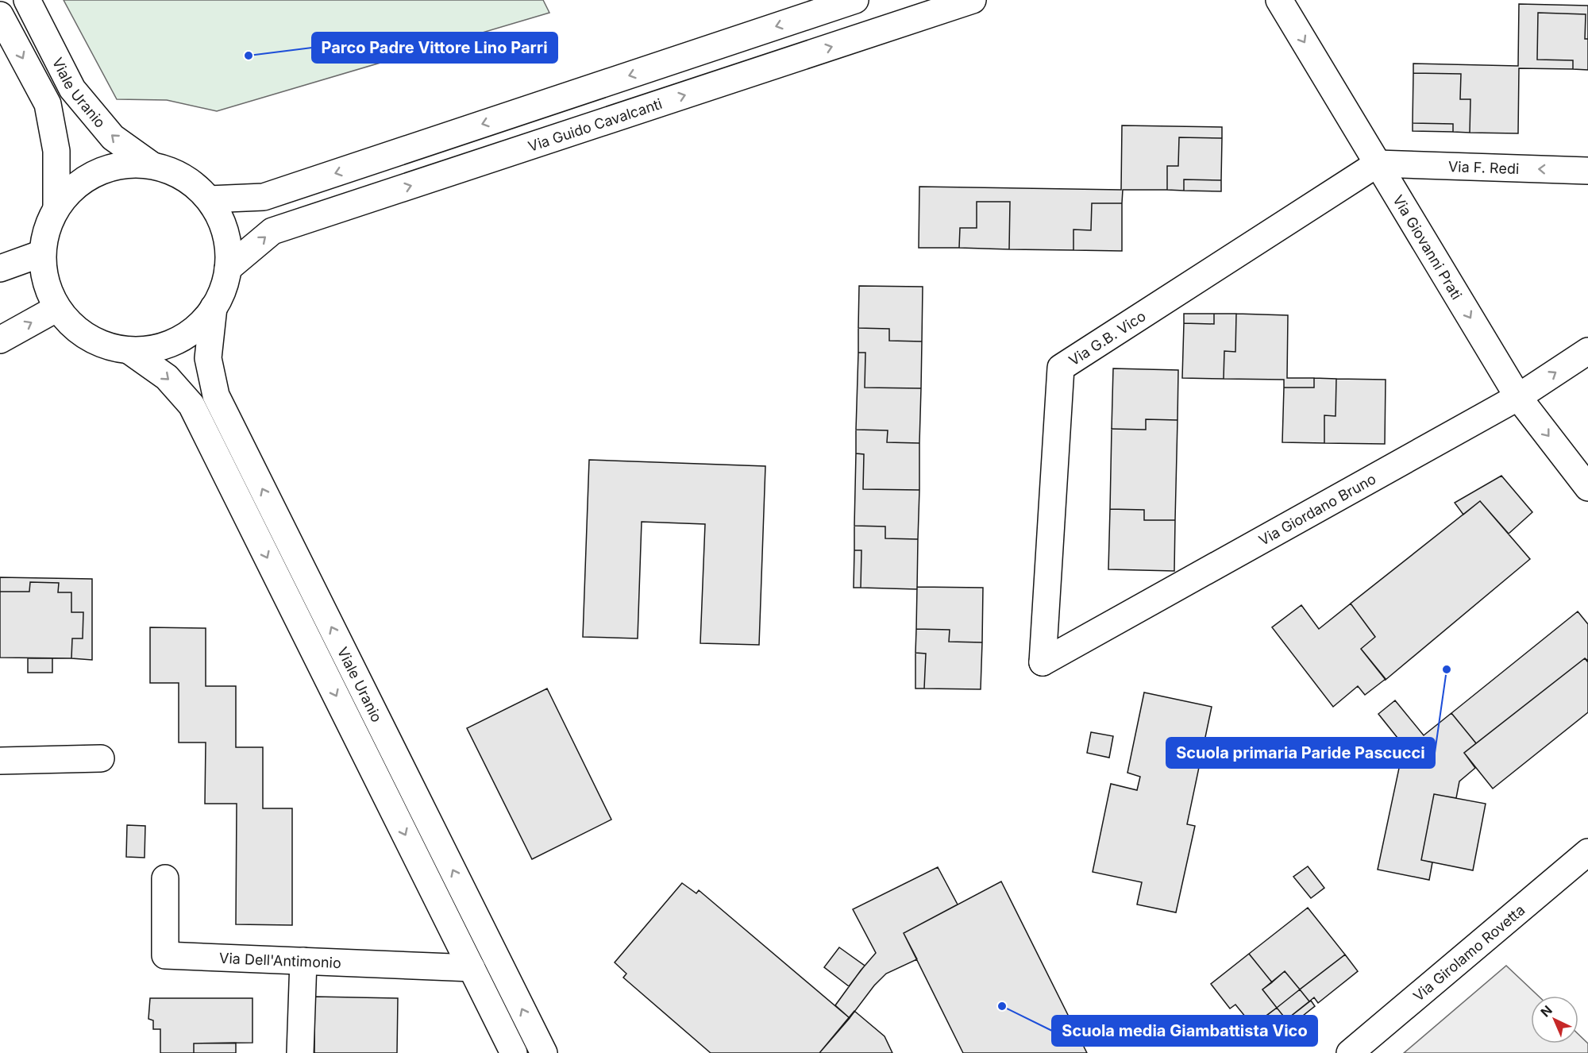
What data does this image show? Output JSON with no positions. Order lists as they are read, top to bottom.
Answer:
{
  "streets": {
    "street": [
      "Viale Uranio",
      "Via Guido Cavalcanti",
      "Via F. Redi",
      "Via Giovanni Prati",
      "Via G.B. Vico",
      "Via Giordano Bruno",
      "Via Girolamo Rovetta",
      "Via Dell'Antimonio"
    ]
  },
  "crossings": [
    ["Viale Uranio", "Via Dell'Antimonio"],
    ["Via F. Redi", "Via Giovanni Prati"],
    ["Via F. Redi", "Via G.B. Vico"],
    ["Via Giovanni Prati", "Via G.B. Vico"],
    ["Via Giovanni Prati", "Via Giordano Bruno"],
    ["Via G.B. Vico", "Via Giordano Bruno"]
  ],
  "one_way": ["Via F. Redi", "Via Giovanni Prati"],
  "places": ["Parco Padre Vittore Lino Parri", "Scuola primaria Paride Pascucci", "Scuola media Giambattista Vico"],
  "north": "top left"
}
